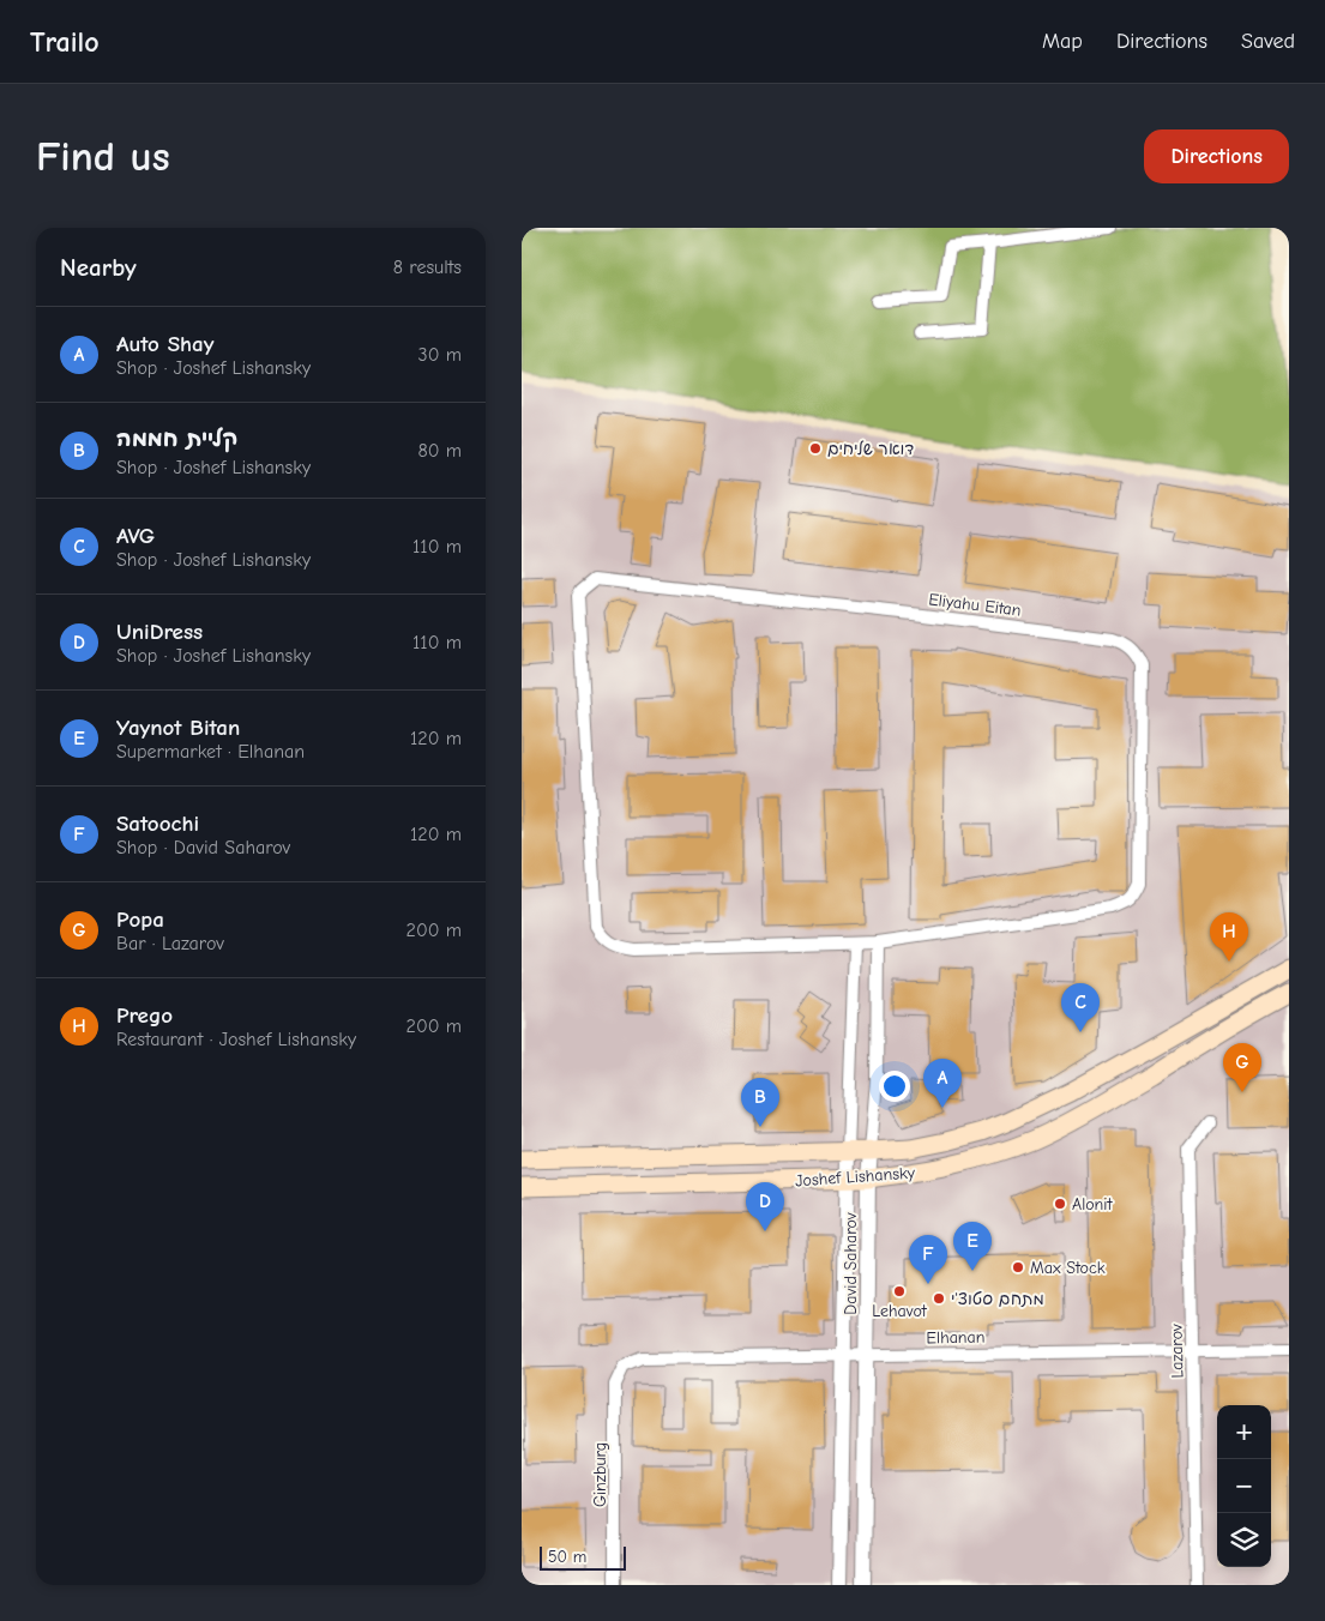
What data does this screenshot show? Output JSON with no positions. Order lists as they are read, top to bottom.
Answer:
{
  "streets": {
    "main road": ["Joshef Lishansky"],
    "street": [
      "Eliyahu Eitan",
      "David Saharov",
      "Elhanan",
      "Lazarov",
      "Ginzburg"
    ]
  },
  "crossings": [
    ["Eliyahu Eitan", "David Saharov"],
    ["Joshef Lishansky", "David Saharov"],
    ["David Saharov", "Elhanan"],
    ["Elhanan", "Lazarov"],
    ["Elhanan", "Ginzburg"]
  ],
  "places": [
    "דואר שליחים",
    "Alonit",
    "Max Stock",
    "Lehavot",
    "מתחם סטוצ'י"
  ],
  "scale_bar": "50 m",
  "page": {
    "header": "Trailo",
    "nav": ["Map", "Directions", "Saved"],
    "buttons": "Directions",
    "title": "Find us",
    "heading": ["Nearby", "8 results"],
    "list": [
      {
        "mark": "A",
        "name": "Auto Shay",
        "note": "Shop · Joshef Lishansky",
        "value": "30 m"
      },
      {
        "mark": "B",
        "name": "קליית חממה",
        "note": "Shop · Joshef Lishansky",
        "value": "80 m"
      },
      {
        "mark": "C",
        "name": "AVG",
        "note": "Shop · Joshef Lishansky",
        "value": "110 m"
      },
      {
        "mark": "D",
        "name": "UniDress",
        "note": "Shop · Joshef Lishansky",
        "value": "110 m"
      },
      {
        "mark": "E",
        "name": "Yaynot Bitan",
        "note": "Supermarket · Elhanan",
        "value": "120 m"
      },
      {
        "mark": "F",
        "name": "Satoochi",
        "note": "Shop · David Saharov",
        "value": "120 m"
      },
      {
        "mark": "G",
        "name": "Popa",
        "note": "Bar · Lazarov",
        "value": "200 m"
      },
      {
        "mark": "H",
        "name": "Prego",
        "note": "Restaurant · Joshef Lishansky",
        "value": "200 m"
      }
    ],
    "pins": [
      "H",
      "C",
      "G",
      "A",
      "B",
      "D",
      "E",
      "F"
    ],
    "map_buttons": ["+", "−"],
    "scale": "50 m"
  }
}
